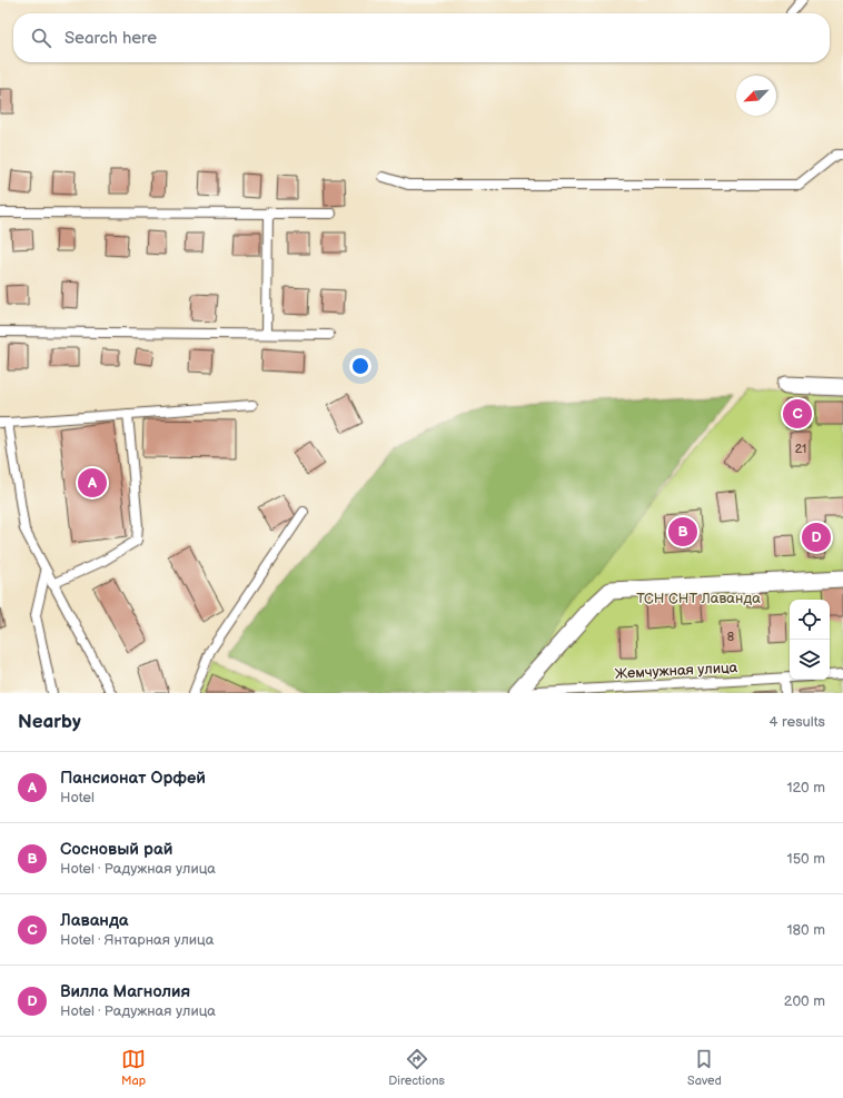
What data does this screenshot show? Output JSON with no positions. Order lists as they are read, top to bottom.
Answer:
{
  "streets": {
    "lane": ["Жемчужная улица"]
  },
  "parks": ["ТСН СНТ Лаванда"],
  "house_numbers": ["21", "8"],
  "north": "bottom left",
  "page": {
    "search": "Search here",
    "pins": [
      "C",
      "A",
      "B",
      "D"
    ],
    "heading": ["Nearby", "4 results"],
    "list": [
      {
        "mark": "A",
        "name": "Пансионат Орфей",
        "note": "Hotel",
        "value": "120 m"
      },
      {
        "mark": "B",
        "name": "Сосновый рай",
        "note": "Hotel · Радужная улица",
        "value": "150 m"
      },
      {
        "mark": "C",
        "name": "Лаванда",
        "note": "Hotel · Янтарная улица",
        "value": "180 m"
      },
      {
        "mark": "D",
        "name": "Вилла Магнолия",
        "note": "Hotel · Радужная улица",
        "value": "200 m"
      }
    ],
    "nav": ["Map", "Directions", "Saved"]
  }
}
